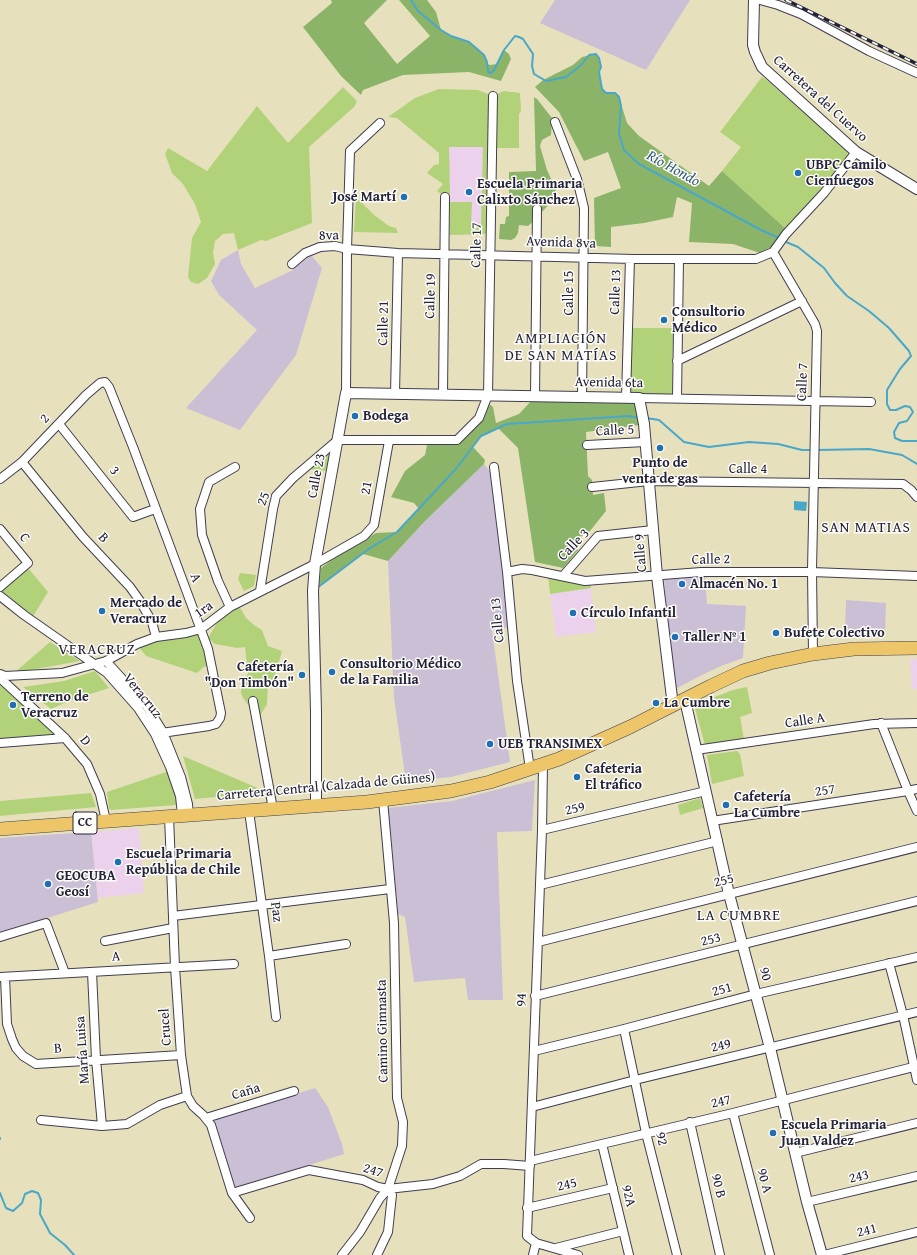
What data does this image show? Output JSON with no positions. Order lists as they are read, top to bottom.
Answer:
{
  "streets": {
    "main road": ["Carretera Central (Calzada de Güines)", "CC"],
    "street": [
      "Carretera del Cuervo",
      "8va",
      "Avenida 8va",
      "Calle 17",
      "Calle 13",
      "Calle 15",
      "Calle 19",
      "Calle 21",
      "Calle 7",
      "Avenida 6ta",
      "2",
      "Calle 5",
      "Calle 4",
      "3",
      "Calle 23",
      "21",
      "25",
      "C",
      "B",
      "Calle 3",
      "Calle 9",
      "Calle 2",
      "A",
      "1ra",
      "Veracruz",
      "Calle A",
      "D",
      "257",
      "259",
      "255",
      "Paz",
      "253",
      "90",
      "251",
      "94",
      "Crucel",
      "Camino Gimnasta",
      "249",
      "María Luisa",
      "Caña",
      "247",
      "92",
      "243",
      "90 A",
      "245",
      "90 B",
      "92A",
      "241"
    ]
  },
  "crossings": [
    ["8va", "Avenida 8va"],
    ["8va", "Calle 23"],
    ["Avenida 8va", "Calle 17"],
    ["Avenida 8va", "Calle 13"],
    ["Avenida 8va", "Calle 15"],
    ["Avenida 8va", "Calle 19"],
    ["Avenida 8va", "Calle 21"],
    ["Avenida 8va", "Calle 7"],
    ["Avenida 8va", "Calle 23"],
    ["Calle 17", "Avenida 6ta"],
    ["Calle 13", "Avenida 6ta"],
    ["Calle 13", "Calle 2"],
    ["Calle 13", "Carretera Central (Calzada de Güines)"],
    ["Calle 13", "94"],
    ["Calle 15", "Avenida 6ta"],
    ["Calle 19", "Avenida 6ta"],
    ["Calle 21", "Avenida 6ta"],
    ["Calle 7", "Avenida 6ta"],
    ["Calle 7", "Calle 4"],
    ["Calle 7", "Calle 2"],
    ["Calle 7", "Carretera Central (Calzada de Güines)"],
    ["Avenida 6ta", "Calle 23"],
    ["Avenida 6ta", "Calle 9"],
    ["2", "3"],
    ["2", "B"],
    ["2", "A"],
    ["Calle 5", "Calle 9"],
    ["Calle 4", "Calle 9"],
    ["3", "A"],
    ["Calle 23", "25"],
    ["Calle 23", "1ra"],
    ["Calle 23", "Carretera Central (Calzada de Güines)"],
    ["21", "1ra"],
    ["25", "1ra"],
    ["B", "A"],
    ["B", "1ra"],
    ["B", "Crucel"],
    ["B", "María Luisa"],
    ["Calle 3", "Calle 9"],
    ["Calle 3", "Calle 2"],
    ["Calle 9", "Calle 2"],
    ["Calle 9", "Carretera Central (Calzada de Güines)"],
    ["A", "1ra"],
    ["A", "Veracruz"],
    ["A", "Crucel"],
    ["A", "María Luisa"],
    ["1ra", "Veracruz"],
    ["Veracruz", "Carretera Central (Calzada de Güines)"],
    ["Veracruz", "Crucel"],
    ["Calle A", "90"],
    ["D", "Carretera Central (Calzada de Güines)"],
    ["Carretera Central (Calzada de Güines)", "Paz"],
    ["Carretera Central (Calzada de Güines)", "90"],
    ["Carretera Central (Calzada de Güines)", "94"],
    ["Carretera Central (Calzada de Güines)", "Crucel"],
    ["Carretera Central (Calzada de Güines)", "Camino Gimnasta"],
    ["257", "90"],
    ["259", "90"],
    ["259", "94"],
    ["255", "90"],
    ["255", "94"],
    ["253", "90"],
    ["253", "94"],
    ["90", "251"],
    ["90", "249"],
    ["90", "247"],
    ["90", "243"],
    ["90", "241"],
    ["251", "94"],
    ["251", "92"],
    ["94", "249"],
    ["94", "247"],
    ["94", "245"],
    ["Crucel", "Caña"],
    ["Crucel", "247"],
    ["Camino Gimnasta", "247"],
    ["249", "92"],
    ["247", "92"],
    ["247", "90 A"],
    ["247", "90 B"],
    ["247", "92A"],
    ["245", "92A"]
  ],
  "districts": [
    "AMPLIACIÓN DE SAN MATÍAS",
    "SAN MATIAS",
    "VERACRUZ",
    "LA CUMBRE"
  ],
  "water": ["Río Hondo"],
  "places": [
    "UBPC Camilo Cienfuegos",
    "Escuela Primaria Calixto Sánchez",
    "José Martí",
    "Consultorio Médico",
    "Bodega",
    "Punto de venta de gas",
    "Almacén No. 1",
    "Mercado de Veracruz",
    "Círculo Infantil",
    "Bufete Colectivo",
    "Taller Nº 1",
    "Consultorio Médico de la Familia",
    "Cafetería \"Don Timbón\"",
    "La Cumbre",
    "Terreno de Veracruz",
    "UEB TRANSIMEX",
    "Cafeteria El tráfico",
    "Cafetería La Cumbre",
    "Escuela Primaria República de Chile",
    "GEOCUBA Geosí",
    "Escuela Primaria Juan Valdez"
  ]
}
